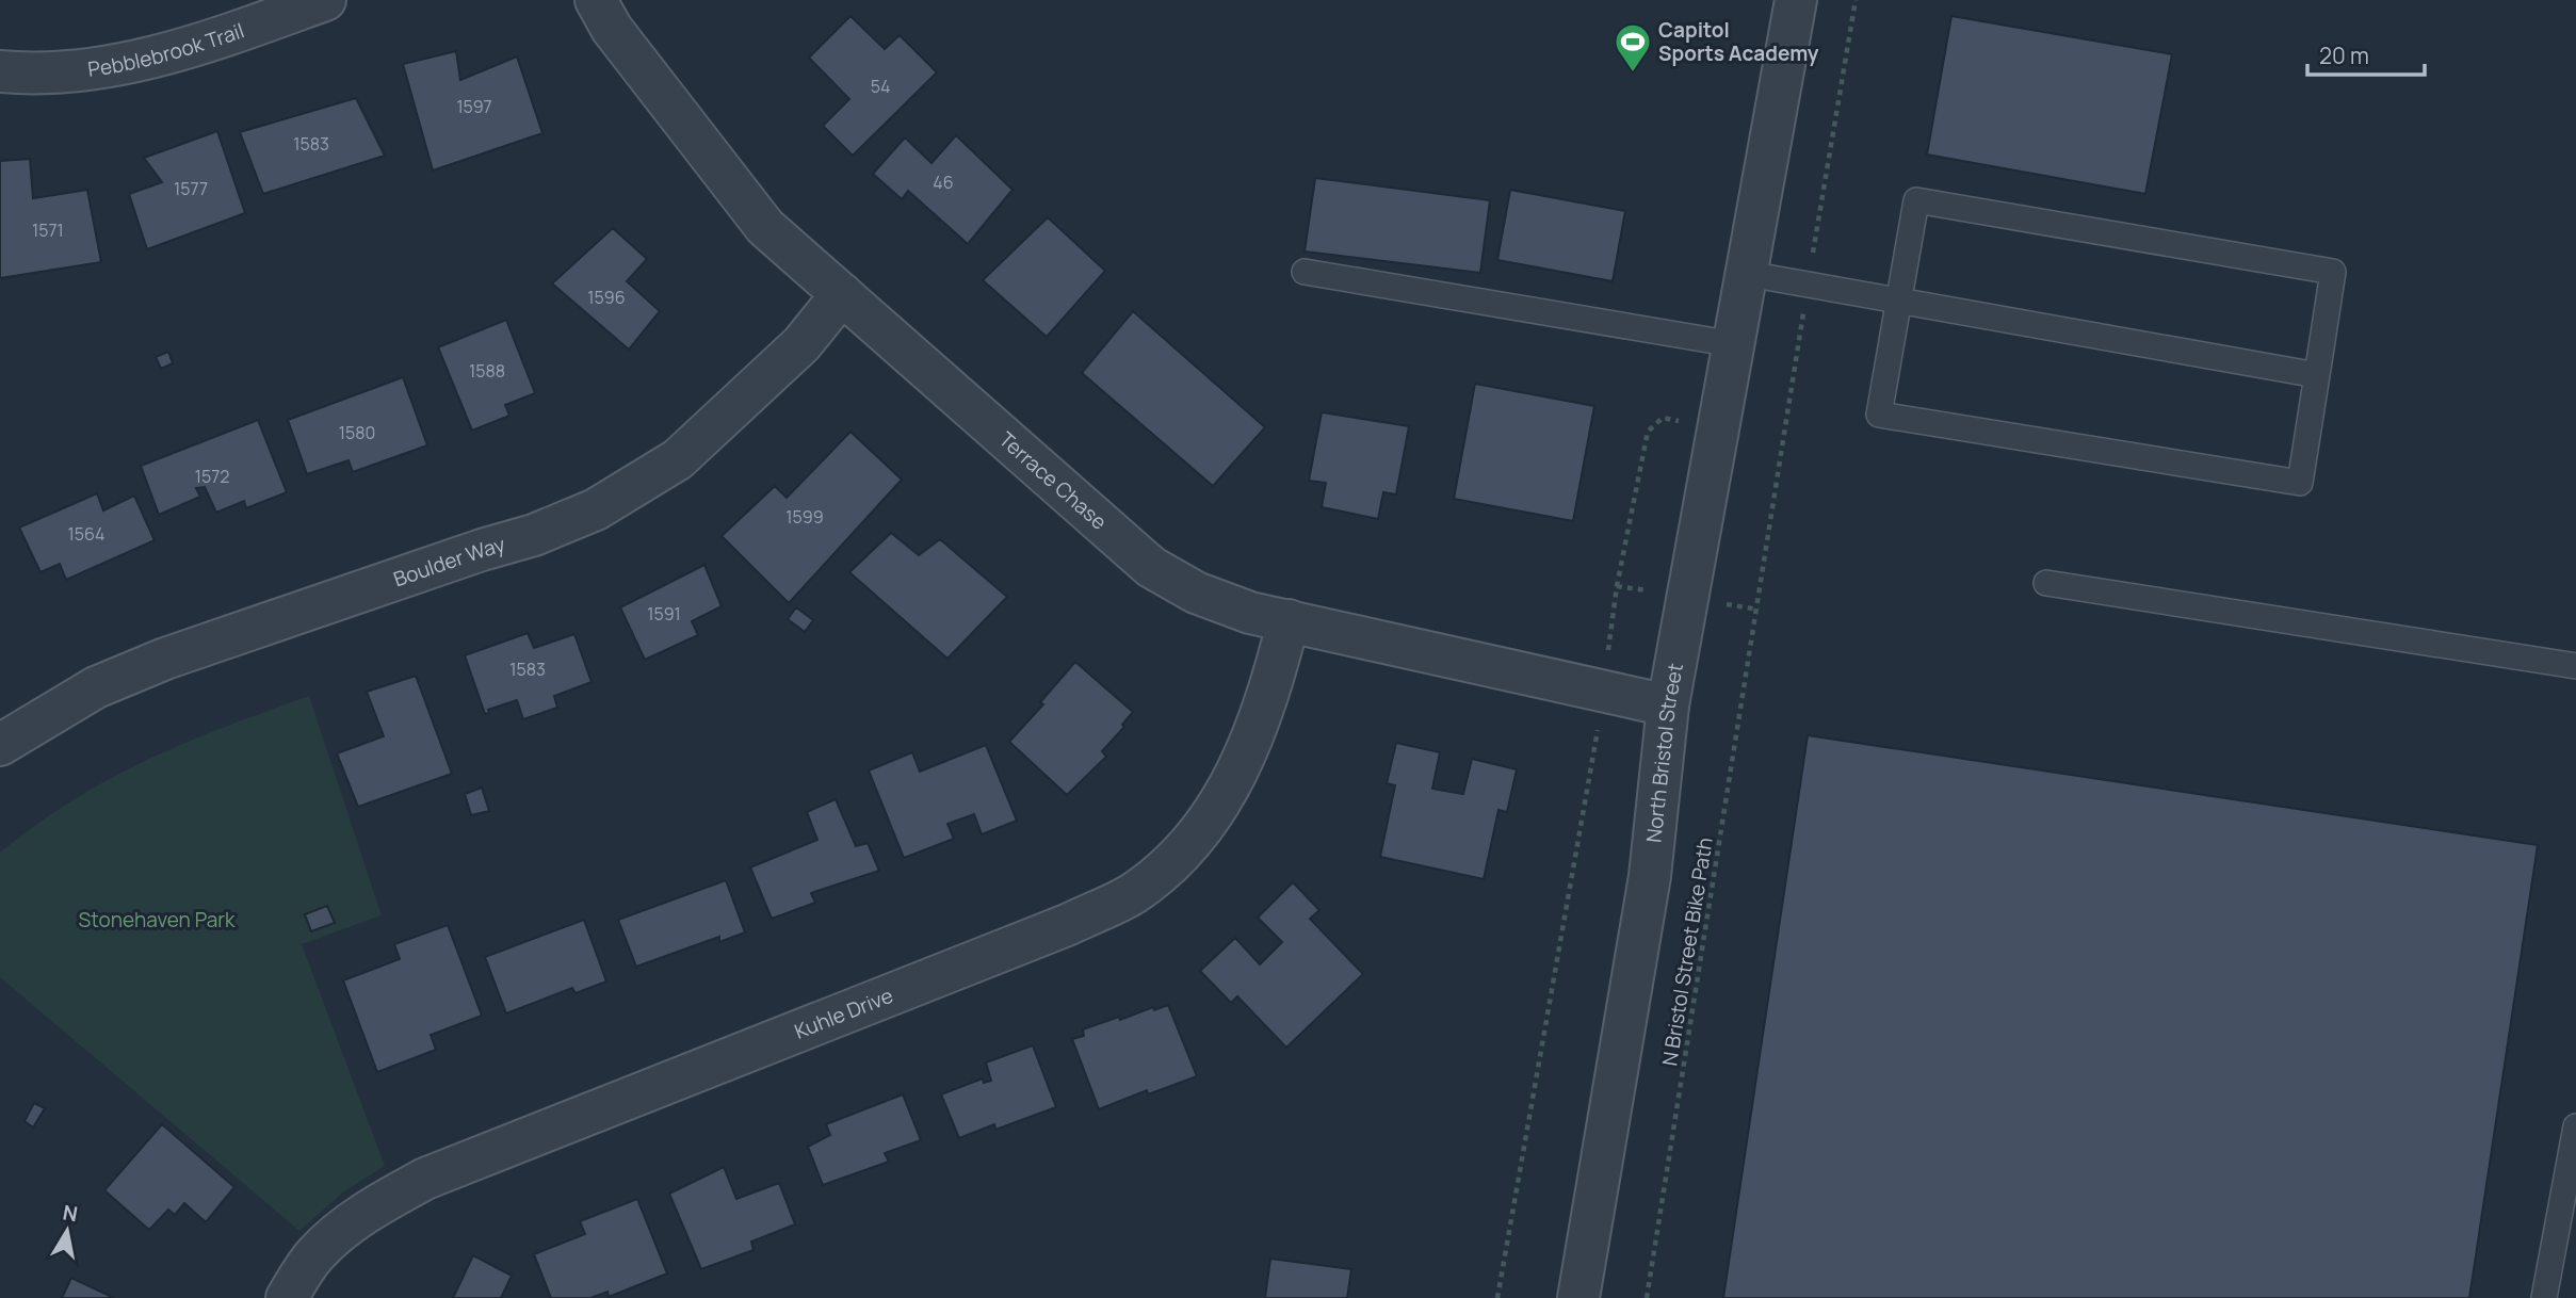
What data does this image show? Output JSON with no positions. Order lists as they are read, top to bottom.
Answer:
{
  "streets": {
    "street": [
      "Pebblebrook Trail",
      "Terrace Chase",
      "Boulder Way",
      "North Bristol Street",
      "Kuhle Drive"
    ],
    "path": ["N Bristol Street Bike Path"]
  },
  "crossings": [
    ["Terrace Chase", "Boulder Way"],
    ["Terrace Chase", "North Bristol Street"],
    ["Terrace Chase", "Kuhle Drive"]
  ],
  "parks": ["Stonehaven Park"],
  "places": {
    "sports": ["Capitol Sports Academy"]
  },
  "house_numbers": [
    "54",
    "1597",
    "1583",
    "46",
    "1577",
    "1571",
    "1596",
    "1588",
    "1580",
    "1572",
    "1599",
    "1564",
    "1591",
    "1583"
  ],
  "scale_bar": "20 m",
  "north": "top"
}
